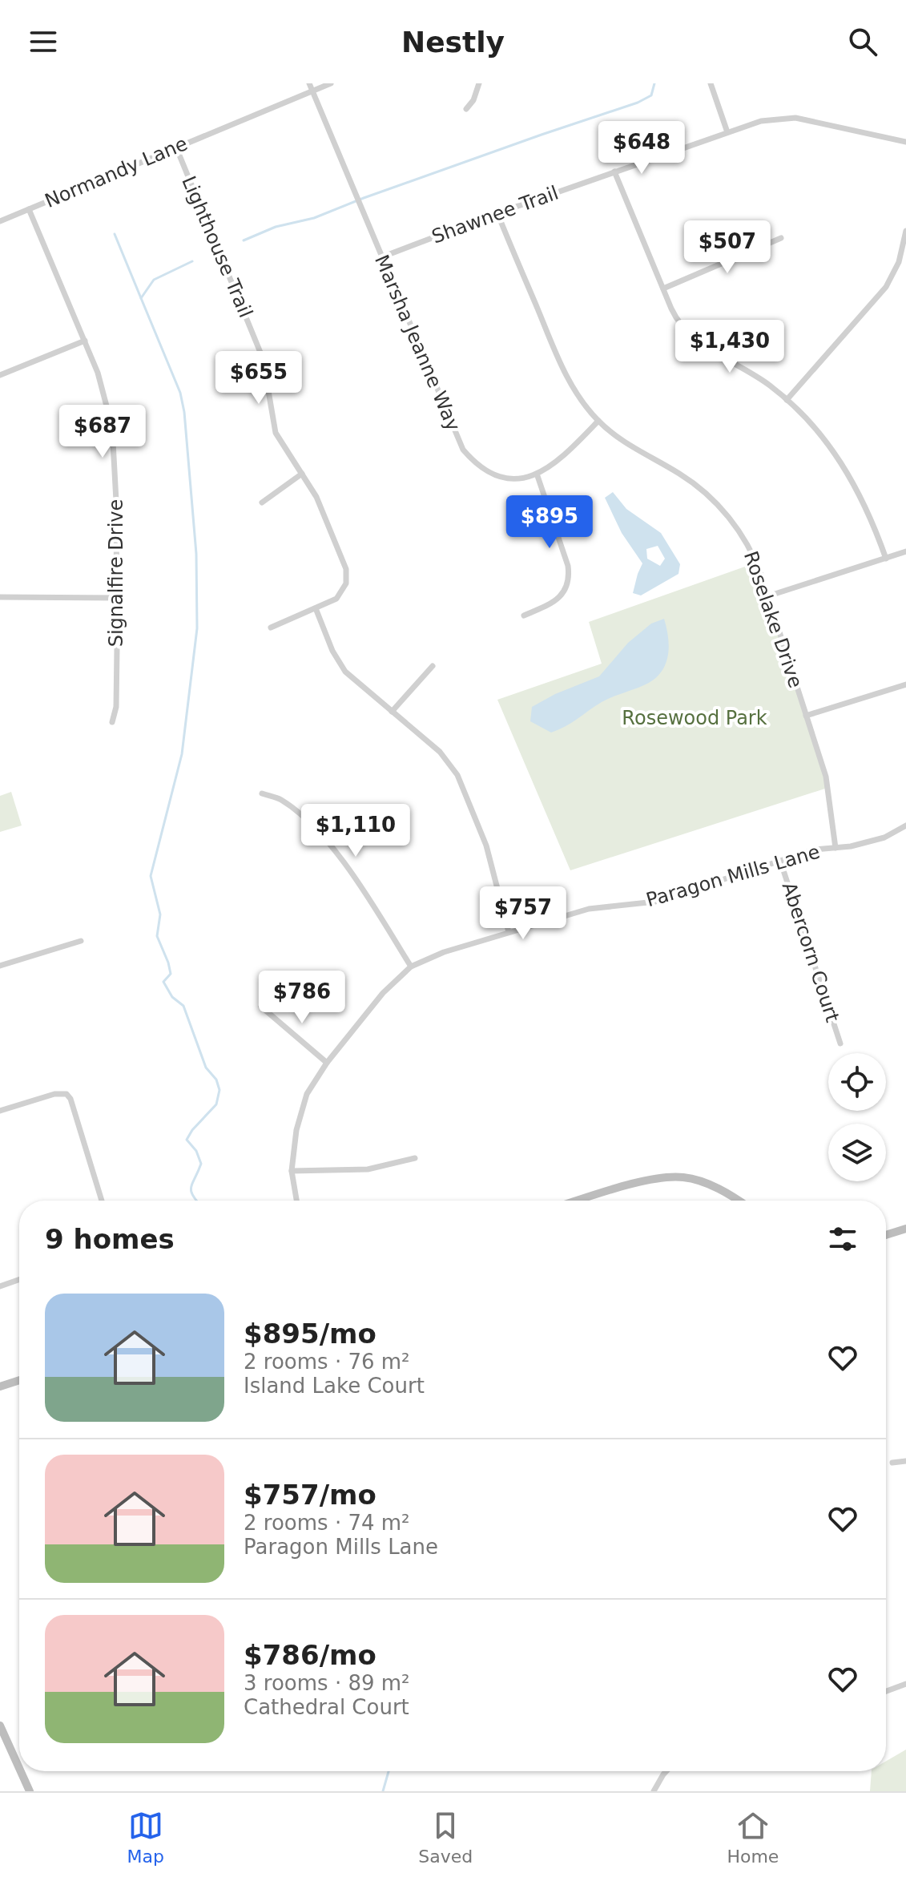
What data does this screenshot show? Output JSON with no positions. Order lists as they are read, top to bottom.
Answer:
{
  "streets": {
    "street": [
      "Normandy Lane",
      "Shawnee Trail",
      "Lighthouse Trail",
      "Marsha Jeanne Way",
      "Signalfire Drive",
      "Roselake Drive",
      "Paragon Mills Lane",
      "Abercorn Court"
    ]
  },
  "crossings": [
    ["Normandy Lane", "Lighthouse Trail"],
    ["Normandy Lane", "Marsha Jeanne Way"],
    ["Normandy Lane", "Signalfire Drive"],
    ["Shawnee Trail", "Marsha Jeanne Way"],
    ["Shawnee Trail", "Roselake Drive"],
    ["Marsha Jeanne Way", "Roselake Drive"],
    ["Roselake Drive", "Paragon Mills Lane"],
    ["Paragon Mills Lane", "Abercorn Court"]
  ],
  "parks": ["Rosewood Park"],
  "page": {
    "header": "Nestly",
    "price": [
      "$648",
      "$507",
      "$1,430",
      "$655",
      "$687",
      "$895",
      "$1,110",
      "$757",
      "$786"
    ],
    "heading": "9 homes",
    "list": [
      {
        "name": "$895/mo",
        "note": "2 rooms · 76 m² · Island Lake Court"
      },
      {
        "name": "$757/mo",
        "note": "2 rooms · 74 m² · Paragon Mills Lane"
      },
      {
        "name": "$786/mo",
        "note": "3 rooms · 89 m² · Cathedral Court"
      }
    ],
    "tabs": ["Map", "Saved", "Home"]
  }
}
